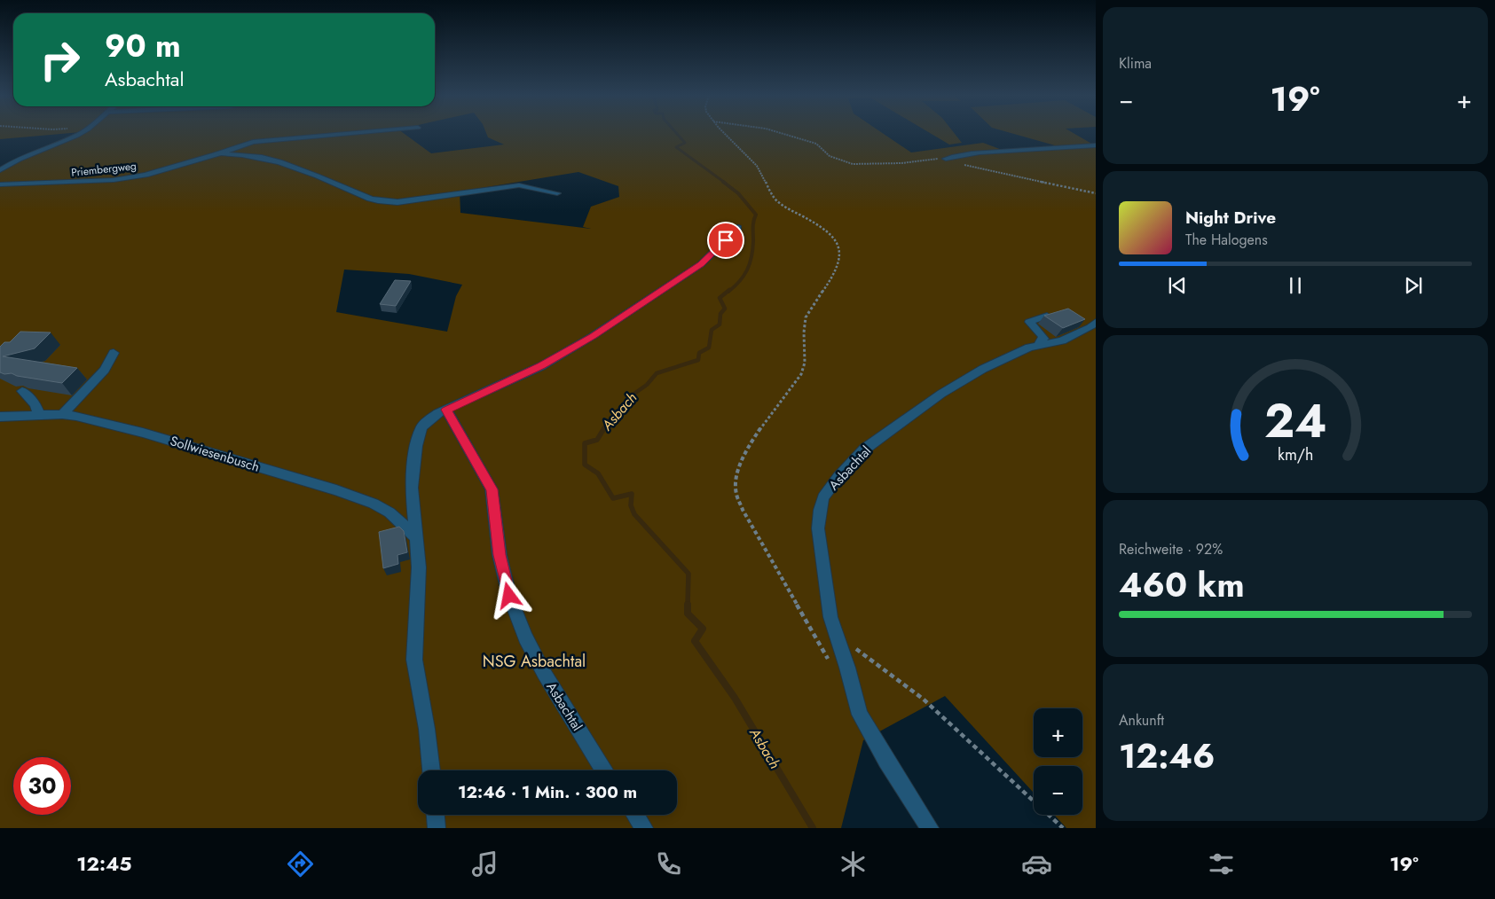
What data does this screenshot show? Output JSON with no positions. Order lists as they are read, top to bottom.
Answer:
{
  "streets": {
    "street": ["Priembergweg", "Sollwiesenbusch", "Asbachtal"]
  },
  "water": ["Asbach"],
  "parks": ["NSG Asbachtal"],
  "page": {
    "tile": [
      "Klima",
      ["Reichweite · 92%", "460 km"],
      ["Ankunft", "12:46"]
    ],
    "turn": ["90 m", "Asbachtal"],
    "heat": ["−", "19°", "+"],
    "song": ["Night Drive", "The Halogens"],
    "map_buttons": ["+", "−"],
    "limit": "30",
    "trip": "12:46 · 1 Min. · 300 m",
    "tabs": ["12:45", "19°"],
    "gauge": ["24", "km/h"]
  }
}
